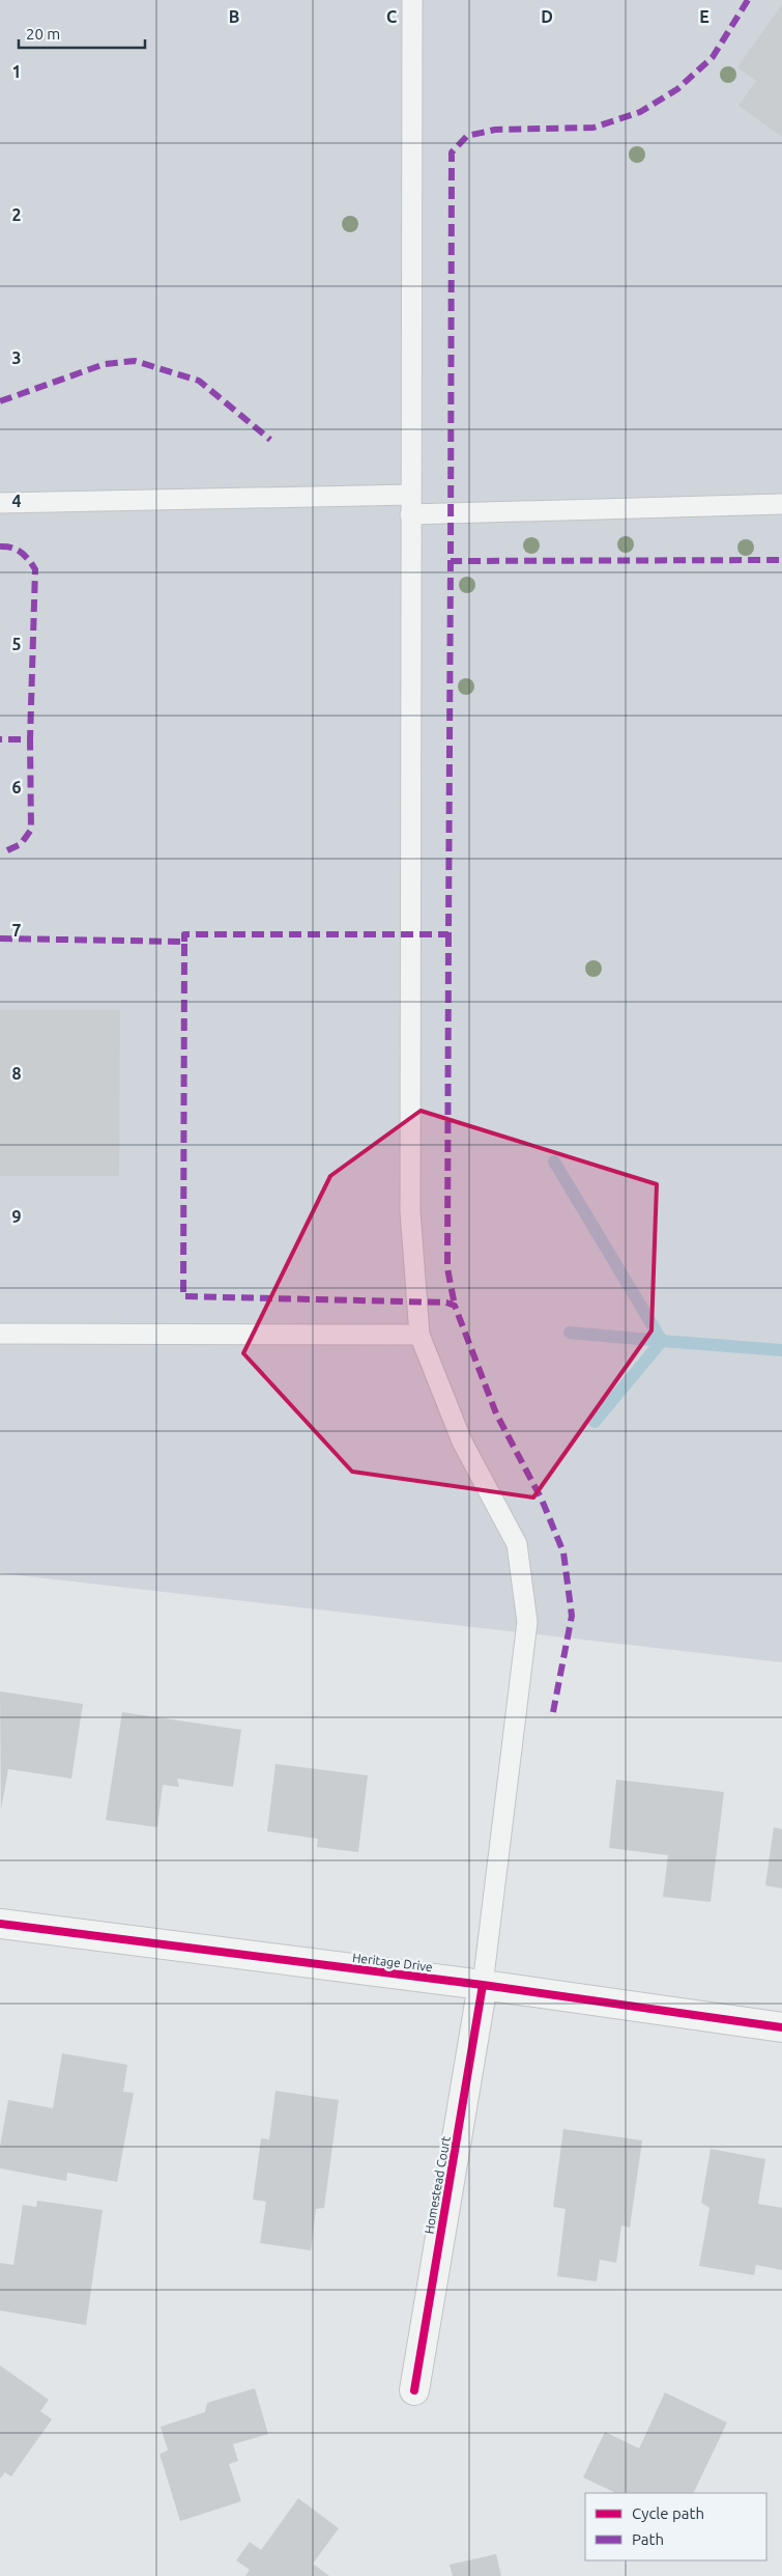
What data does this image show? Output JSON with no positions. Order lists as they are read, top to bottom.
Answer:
{
  "streets": {
    "street": ["Heritage Drive", "Homestead Court"]
  },
  "crossings": [
    ["Heritage Drive", "Homestead Court"]
  ],
  "legend": ["Cycle path", "Path"],
  "scale_bar": "20 m",
  "grid": {
    "columns": [
      "B",
      "C",
      "D",
      "E"
    ],
    "rows": [
      "1",
      "2",
      "3",
      "4",
      "5",
      "6",
      "7",
      "8",
      "9"
    ]
  }
}
